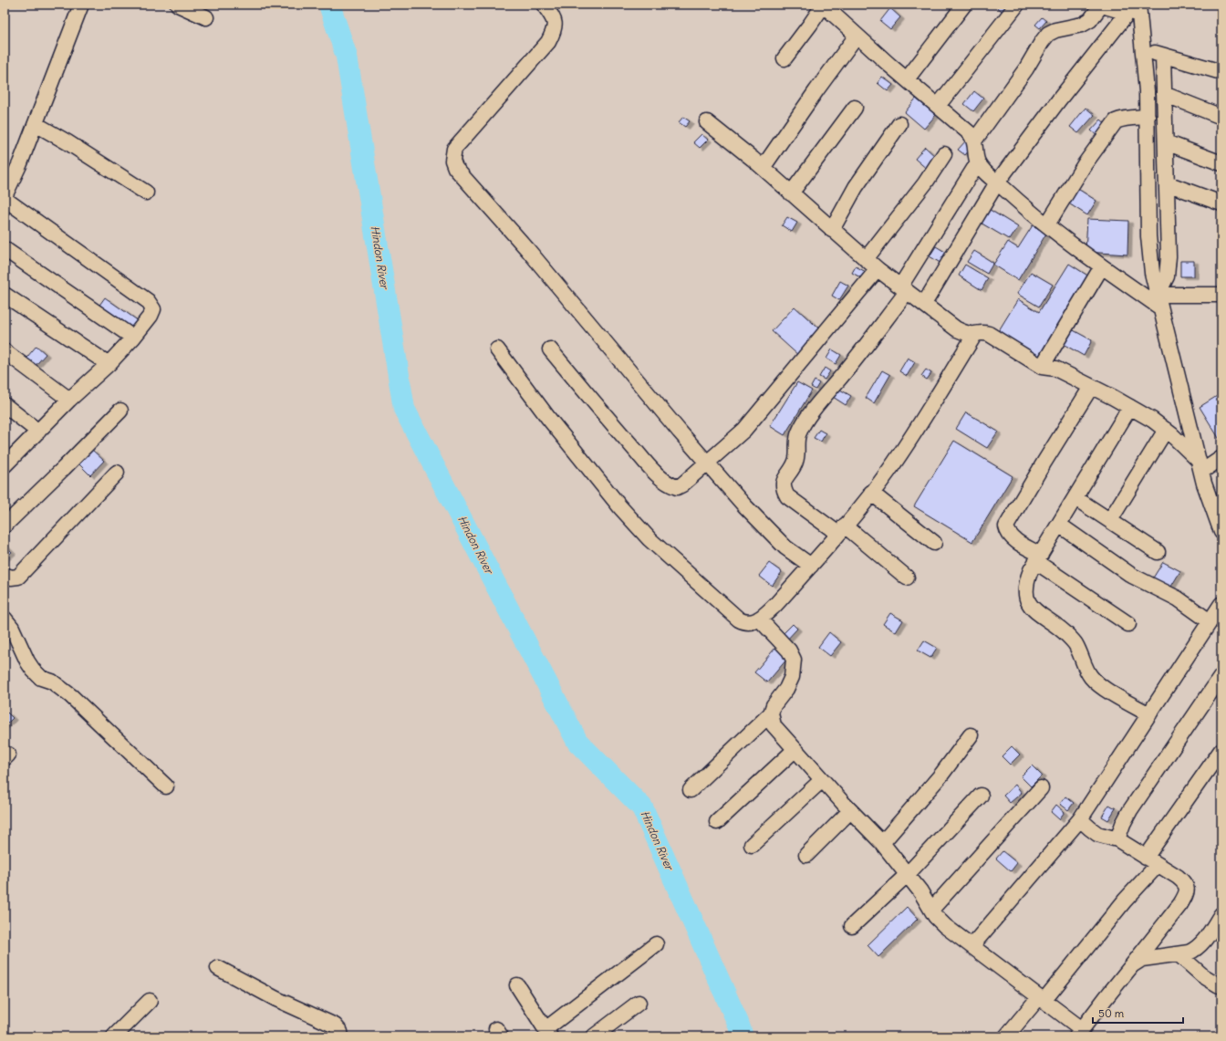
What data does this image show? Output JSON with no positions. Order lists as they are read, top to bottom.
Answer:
{
  "water": ["Hindon River"],
  "scale_bar": "50 m"
}
